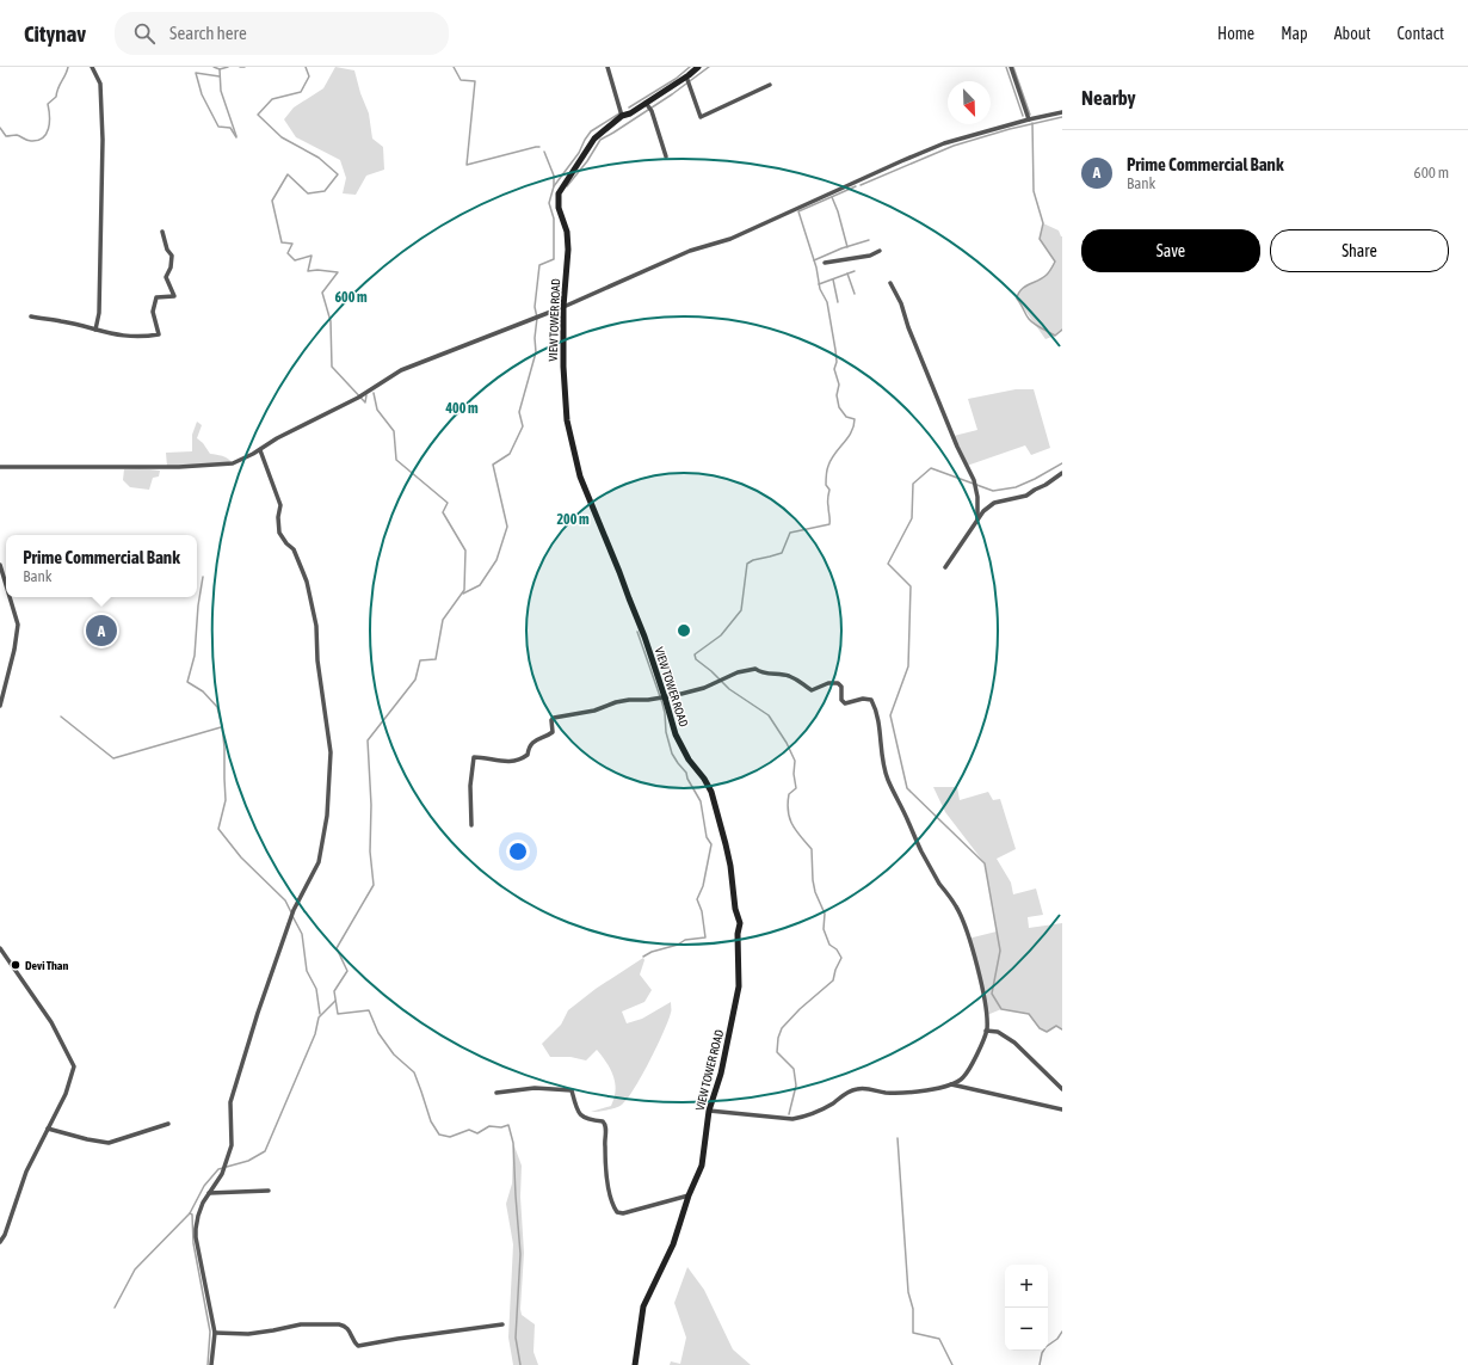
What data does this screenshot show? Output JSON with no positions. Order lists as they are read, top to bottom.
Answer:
{
  "streets": {
    "street": ["VIEW TOWER ROAD"]
  },
  "places": ["Devi Than"],
  "north": "bottom right",
  "page": {
    "header": "Citynav",
    "search": "Search here",
    "nav": [
      "Home",
      "Map",
      "About",
      "Contact"
    ],
    "heading": "Nearby",
    "list": [
      {
        "mark": "A",
        "name": "Prime Commercial Bank",
        "note": "Bank",
        "value": "600 m"
      }
    ],
    "buttons": ["Save", "Share"],
    "popup": ["Prime Commercial Bank", "Bank"],
    "pins": "A",
    "map_buttons": ["+", "−"]
  },
  "rings": ["600 m", "400 m", "200 m"]
}
